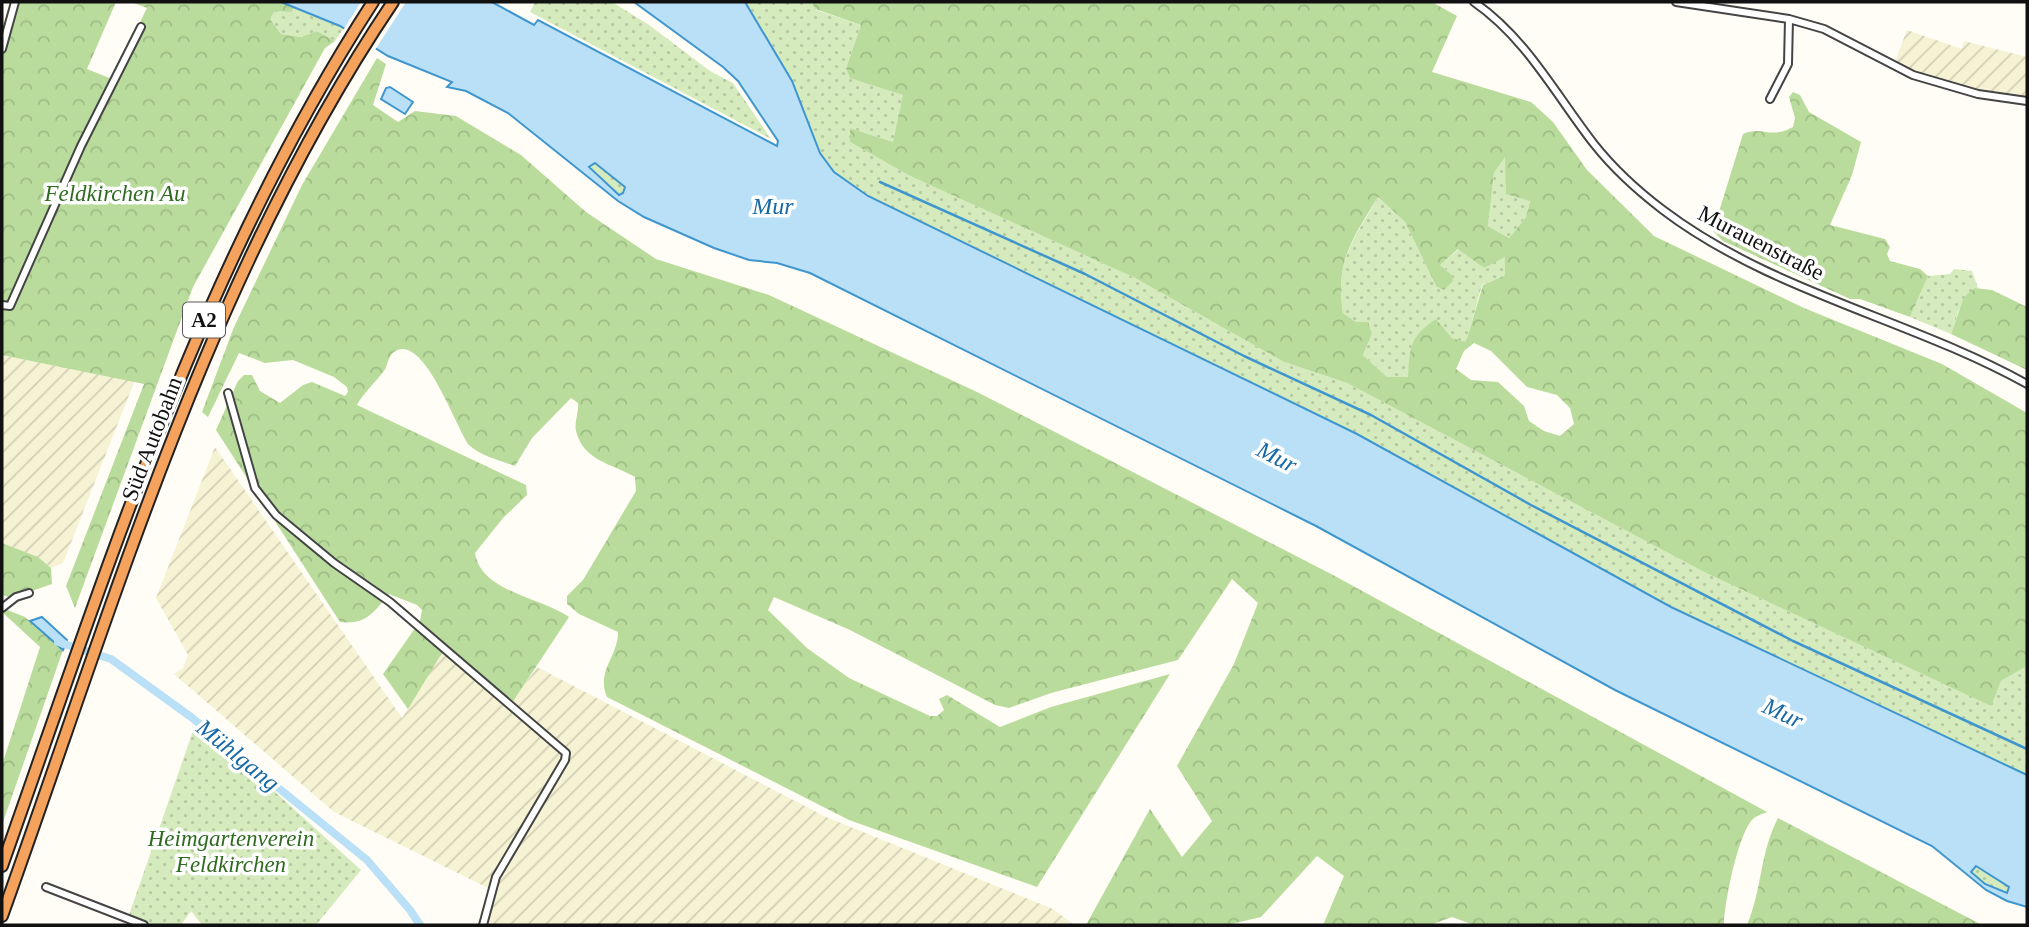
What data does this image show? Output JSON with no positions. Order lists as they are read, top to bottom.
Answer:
{
  "streets": {
    "highway": ["A2", "Süd Autobahn"],
    "street": ["Murauenstraße"]
  },
  "water": ["Mur", "Mühlgang"],
  "parks": ["Feldkirchen Au", "Heimgartenverein Feldkirchen"]
}
